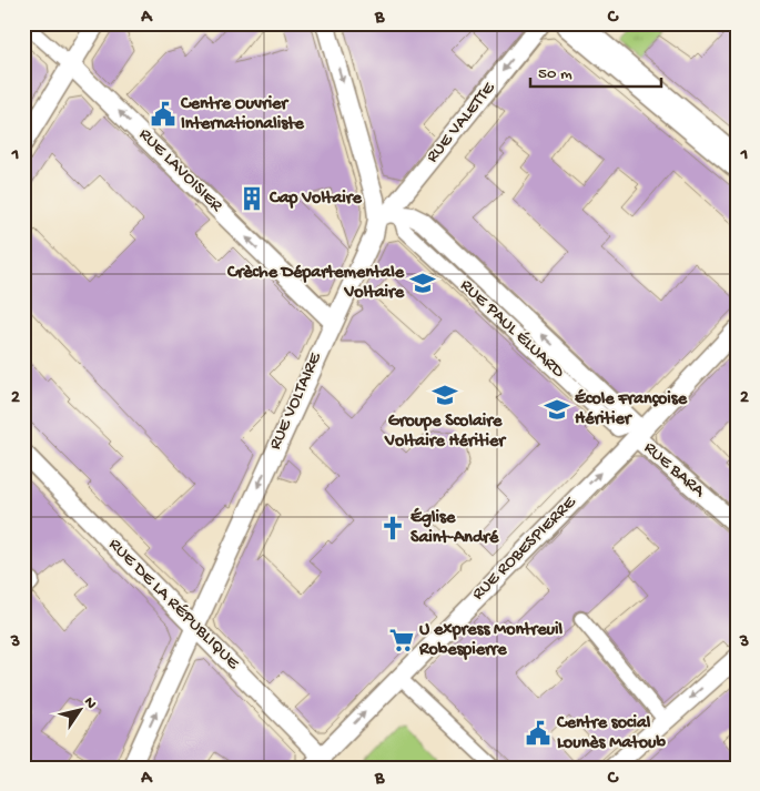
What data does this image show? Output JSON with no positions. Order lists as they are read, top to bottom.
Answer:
{
  "streets": {
    "street": [
      "RUE VALETTE",
      "RUE LAVOISIER",
      "RUE PAUL ÉLUARD",
      "RUE VOLTAIRE",
      "RUE BARA",
      "RUE ROBESPIERRE",
      "RUE DE LA RÉPUBLIQUE"
    ]
  },
  "crossings": [
    ["RUE VALETTE", "RUE PAUL ÉLUARD"],
    ["RUE VALETTE", "RUE VOLTAIRE"],
    ["RUE LAVOISIER", "RUE VOLTAIRE"],
    ["RUE PAUL ÉLUARD", "RUE VOLTAIRE"],
    ["RUE PAUL ÉLUARD", "RUE BARA"],
    ["RUE PAUL ÉLUARD", "RUE ROBESPIERRE"],
    ["RUE VOLTAIRE", "RUE DE LA RÉPUBLIQUE"],
    ["RUE BARA", "RUE ROBESPIERRE"],
    ["RUE ROBESPIERRE", "RUE DE LA RÉPUBLIQUE"]
  ],
  "one_way": ["RUE VALETTE", "RUE LAVOISIER", "RUE ROBESPIERRE"],
  "places": {
    "public building": ["Centre Ouvrier Internationaliste", "Centre social Lounès Matoub"],
    "building": ["Cap Voltaire"],
    "school or university": ["Crèche Départementale Voltaire", "Groupe Scolaire Voltaire Héritier", "École Françoise Héritier"],
    "church": ["Église Saint-André"],
    "supermarket": ["U express Montreuil Robespierre"]
  },
  "scale_bar": "50 m",
  "north": "top right",
  "grid": {
    "columns": ["A", "B", "C"],
    "rows": ["1", "2", "3"]
  }
}
